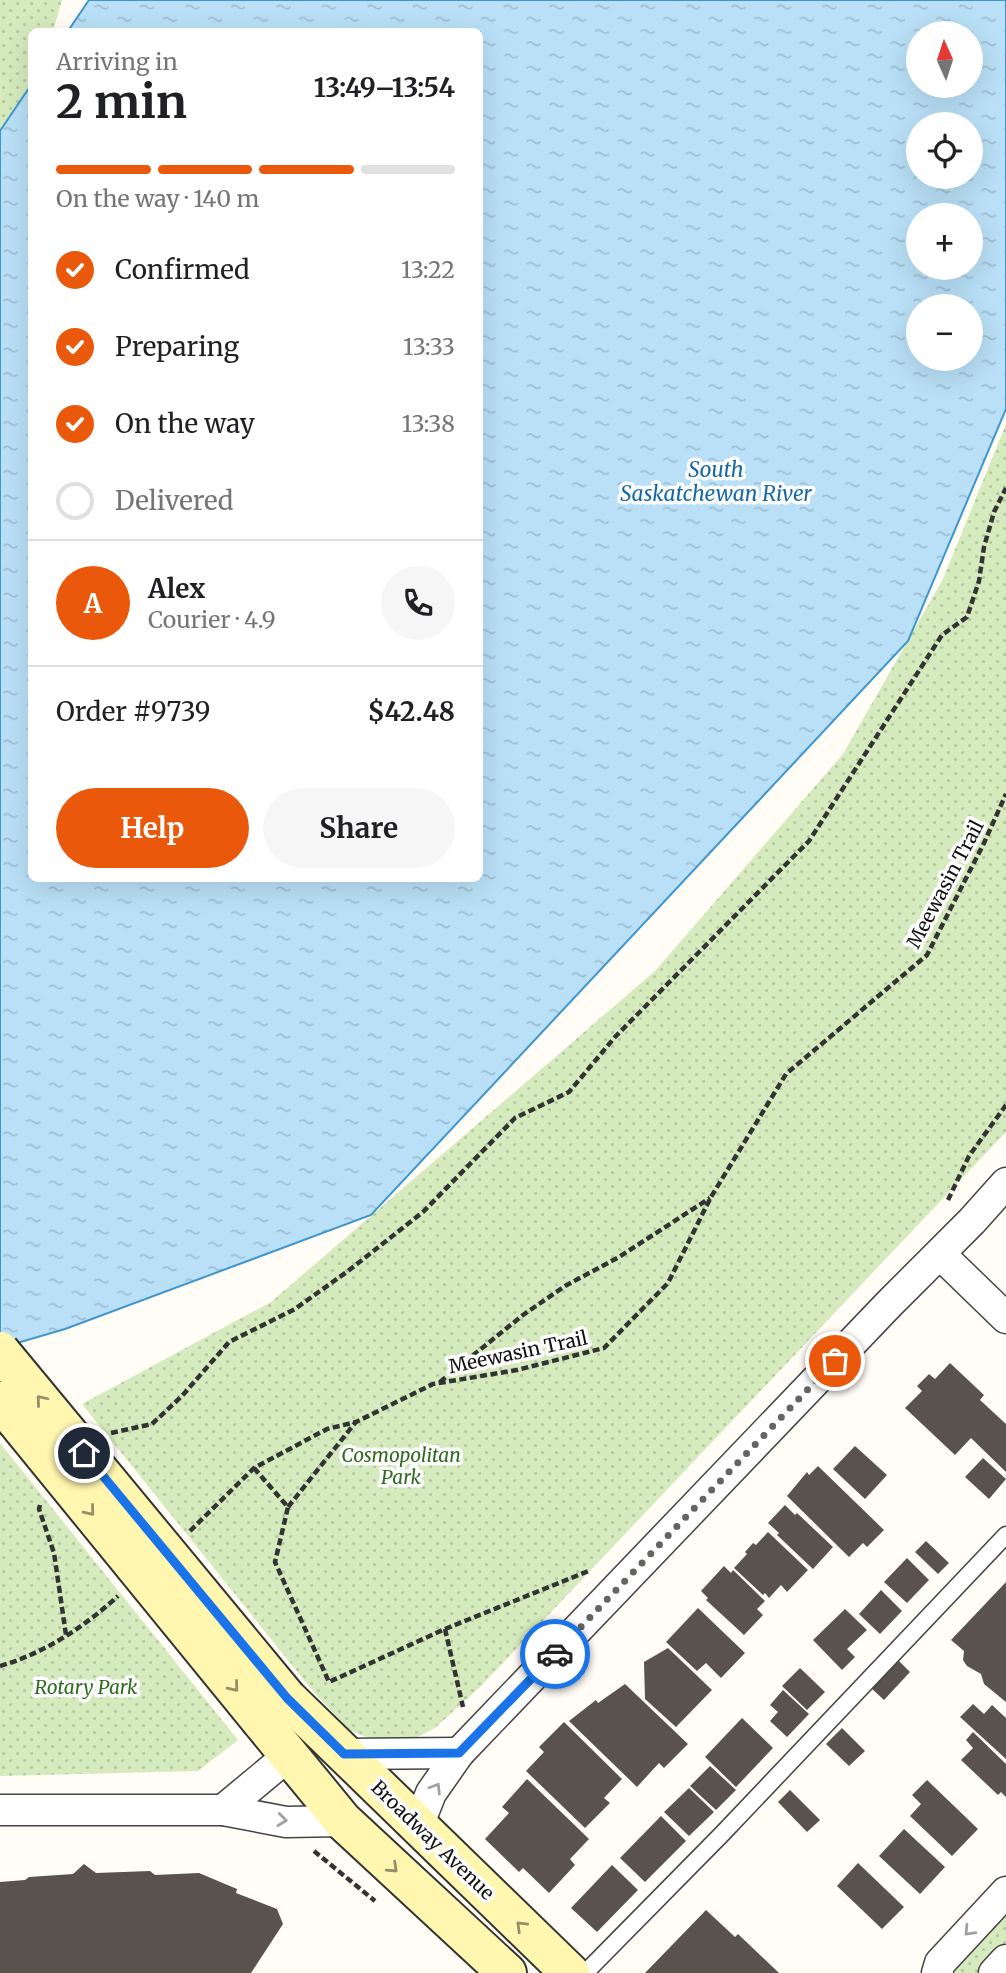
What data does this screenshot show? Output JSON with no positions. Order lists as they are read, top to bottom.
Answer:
{
  "streets": {
    "main road": ["Broadway Avenue"],
    "path": ["Meewasin Trail"]
  },
  "water": ["South Saskatchewan River"],
  "parks": ["Cosmopolitan Park", "Rotary Park"],
  "north": "top",
  "page": {
    "map_buttons": ["+", "−"],
    "heading": ["2 min", "Arriving in", "13:49–13:54"],
    "panel": [
      "Alex",
      "Courier · 4.9",
      "Order #9739",
      "$42.48"
    ],
    "bar": "On the way · 140 m",
    "list": [
      ["Confirmed", "13:22"],
      ["Preparing", "13:33"],
      ["On the way", "13:38"],
      "Delivered"
    ],
    "round": "A",
    "buttons": ["Help", "Share"]
  }
}
